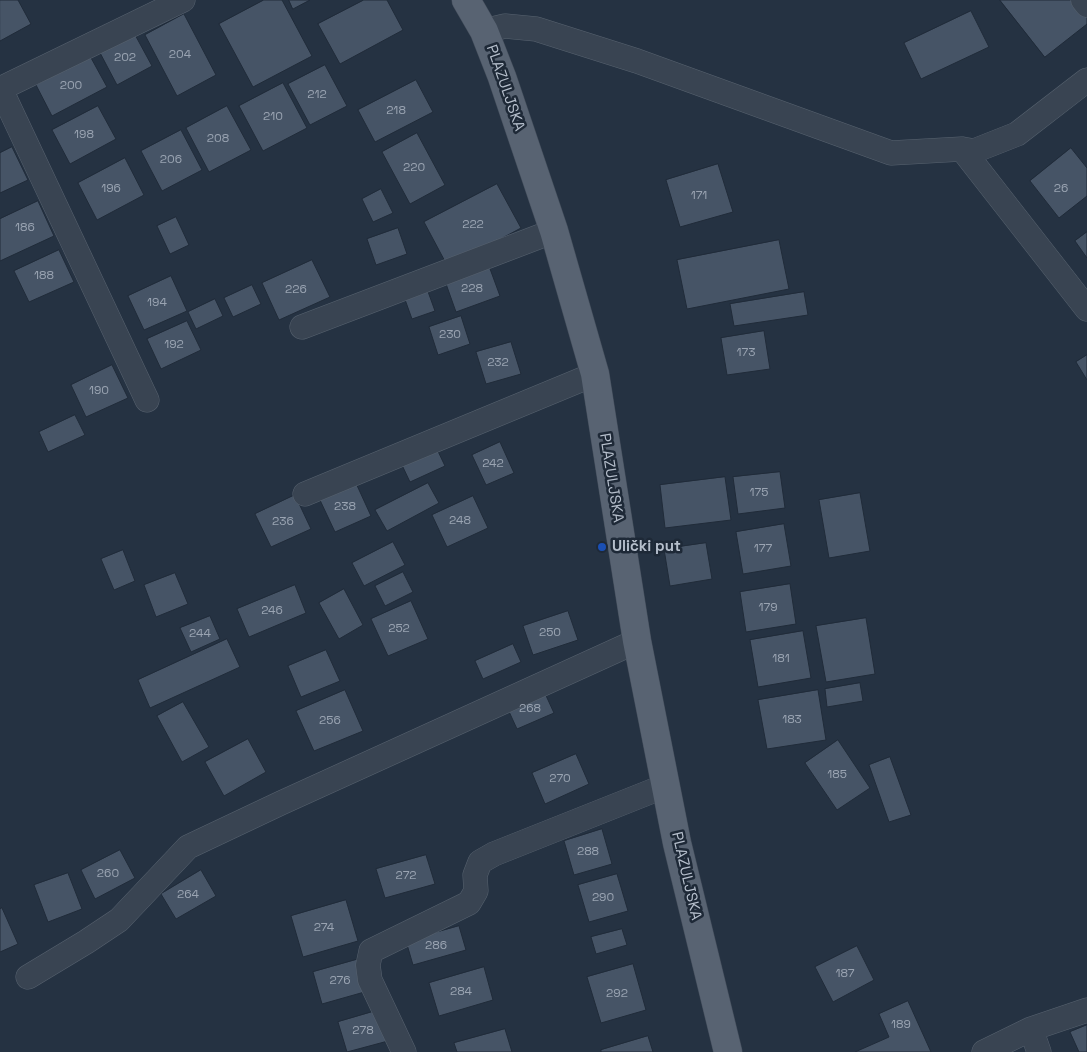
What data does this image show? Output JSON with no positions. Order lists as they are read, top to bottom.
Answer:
{
  "streets": {
    "main road": ["PLAZULJSKA"]
  },
  "places": ["Ulički put"],
  "house_numbers": [
    "204",
    "202",
    "200",
    "212",
    "218",
    "210",
    "198",
    "208",
    "206",
    "220",
    "196",
    "26",
    "171",
    "222",
    "186",
    "188",
    "228",
    "226",
    "194",
    "230",
    "192",
    "173",
    "232",
    "190",
    "242",
    "175",
    "238",
    "248",
    "236",
    "177",
    "179",
    "246",
    "252",
    "250",
    "244",
    "181",
    "268",
    "183",
    "256",
    "185",
    "270",
    "288",
    "260",
    "272",
    "264",
    "290",
    "274",
    "286",
    "187",
    "276",
    "284",
    "292",
    "189",
    "278"
  ]
}
